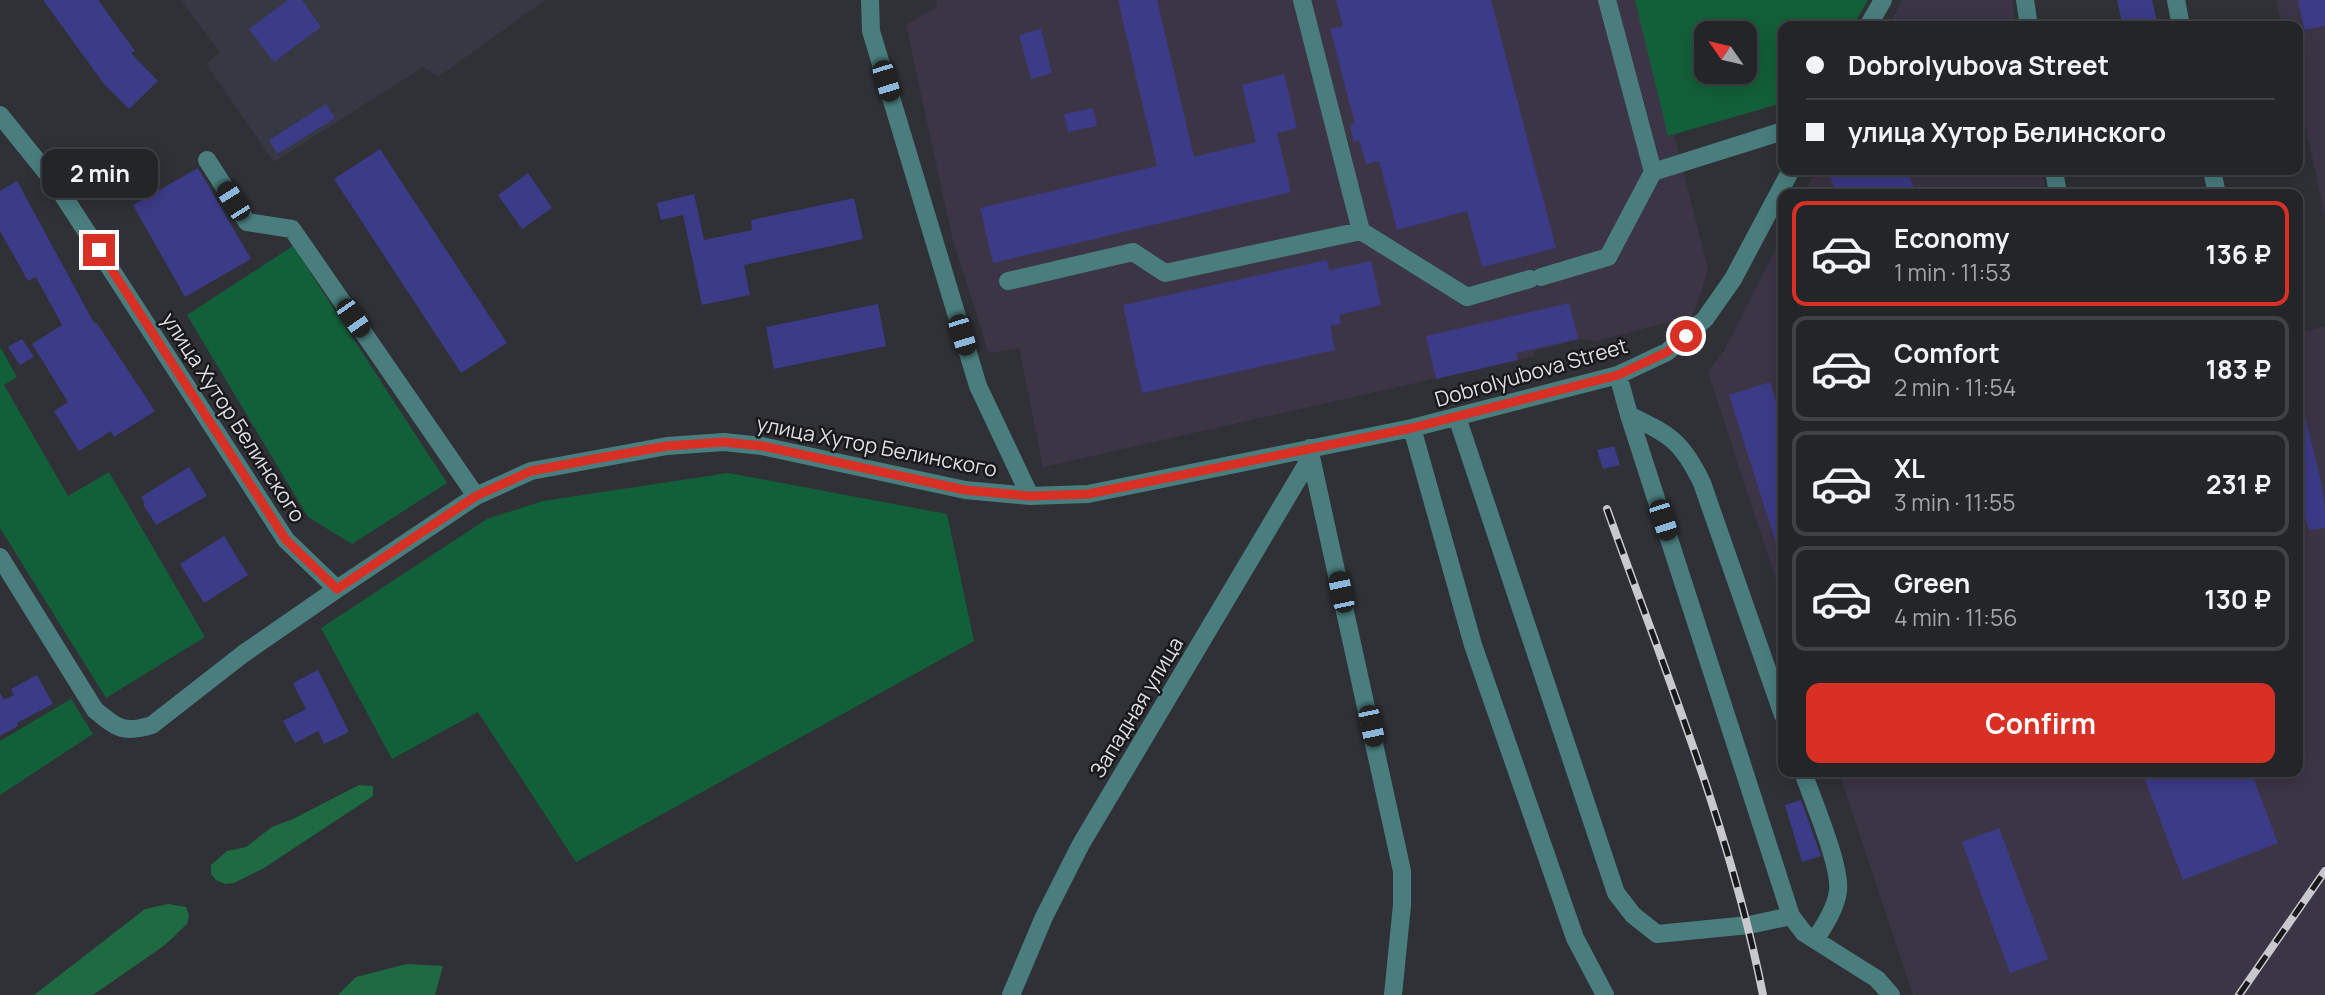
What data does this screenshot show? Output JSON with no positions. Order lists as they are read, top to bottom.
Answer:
{
  "streets": {
    "street": ["Dobrolyubova Street", "улица Хутор Белинского", "Западная улица"]
  },
  "crossings": [
    ["Dobrolyubova Street", "улица Хутор Белинского"],
    ["Dobrolyubova Street", "Западная улица"],
    ["улица Хутор Белинского", "Западная улица"]
  ],
  "north": "top left",
  "page": {
    "banner": ["Dobrolyubova Street", "улица Хутор Белинского"],
    "bubble": "2 min",
    "list": [
      {
        "name": "Economy",
        "note": "1 min · 11:53",
        "value": "136 ₽"
      },
      {
        "name": "Comfort",
        "note": "2 min · 11:54",
        "value": "183 ₽"
      },
      {
        "name": "XL",
        "note": "3 min · 11:55",
        "value": "231 ₽"
      },
      {
        "name": "Green",
        "note": "4 min · 11:56",
        "value": "130 ₽"
      }
    ],
    "buttons": "Confirm"
  }
}
